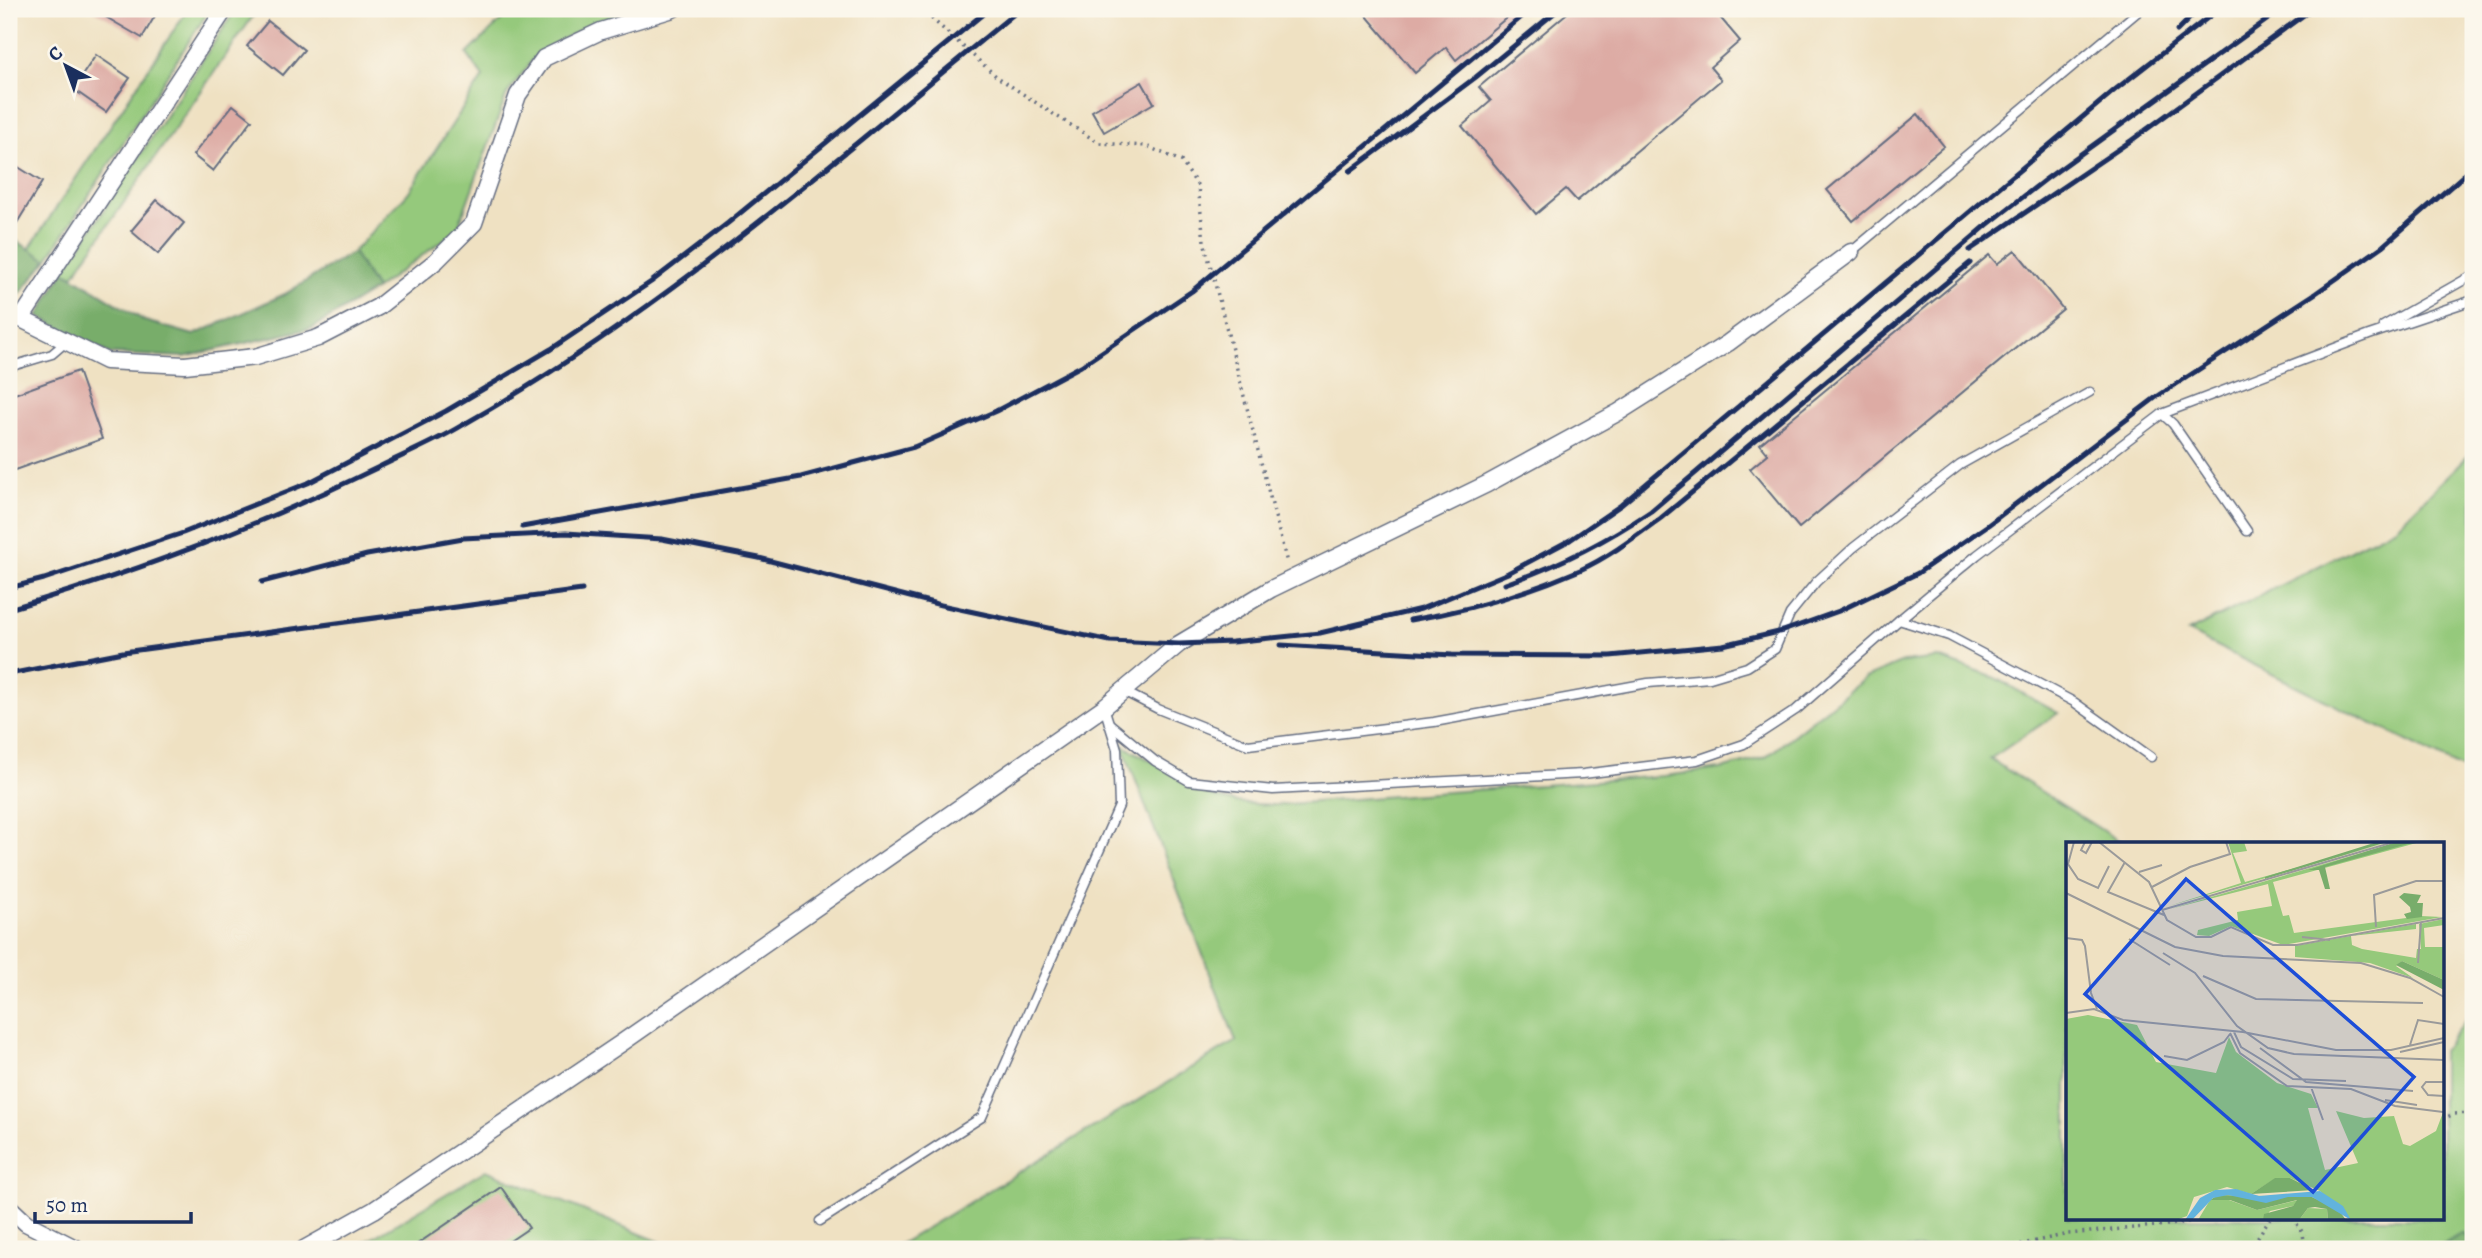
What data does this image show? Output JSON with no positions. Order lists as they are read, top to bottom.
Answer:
{
  "scale_bar": "50 m",
  "north": "top left"
}
